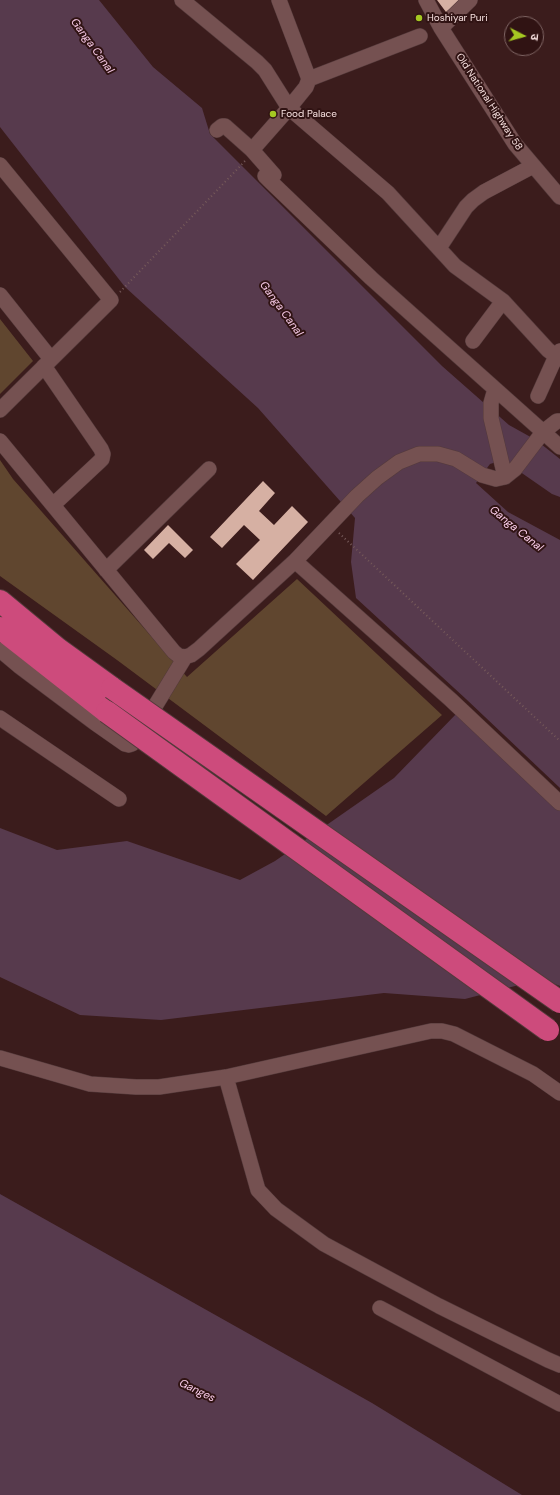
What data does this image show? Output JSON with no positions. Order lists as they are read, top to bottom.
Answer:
{
  "streets": {
    "street": ["Old National Highway 58"]
  },
  "water": ["Ganga Canal", "Ganges"],
  "places": ["Hoshiyar Puri", "Food Palace"],
  "north": "right"
}
